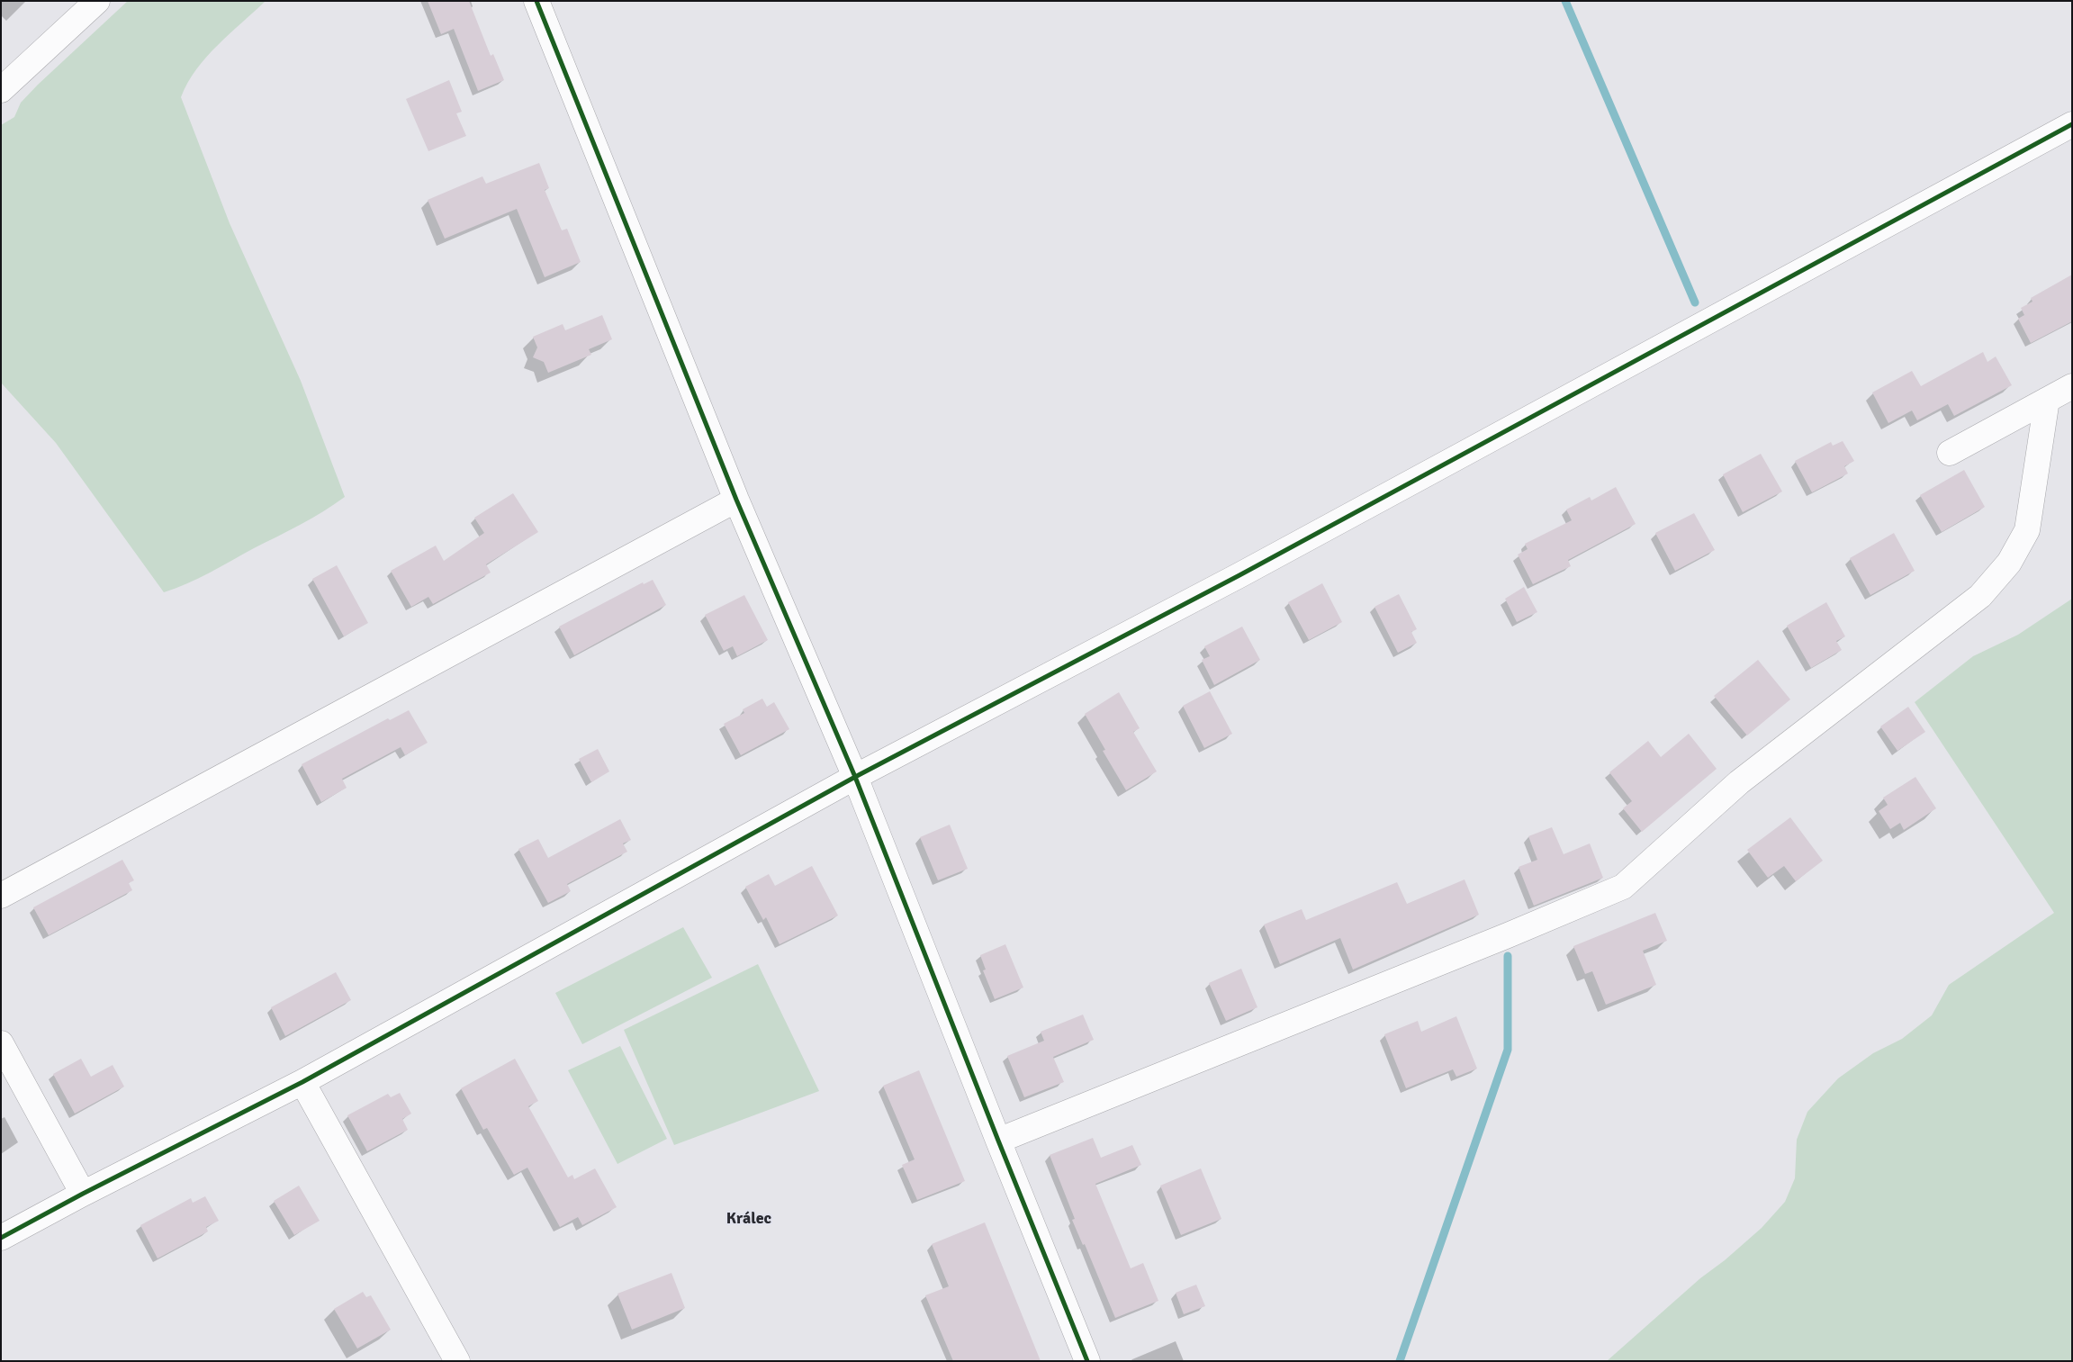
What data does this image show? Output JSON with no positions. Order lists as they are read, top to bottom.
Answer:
{
  "districts": ["Králec"]
}
